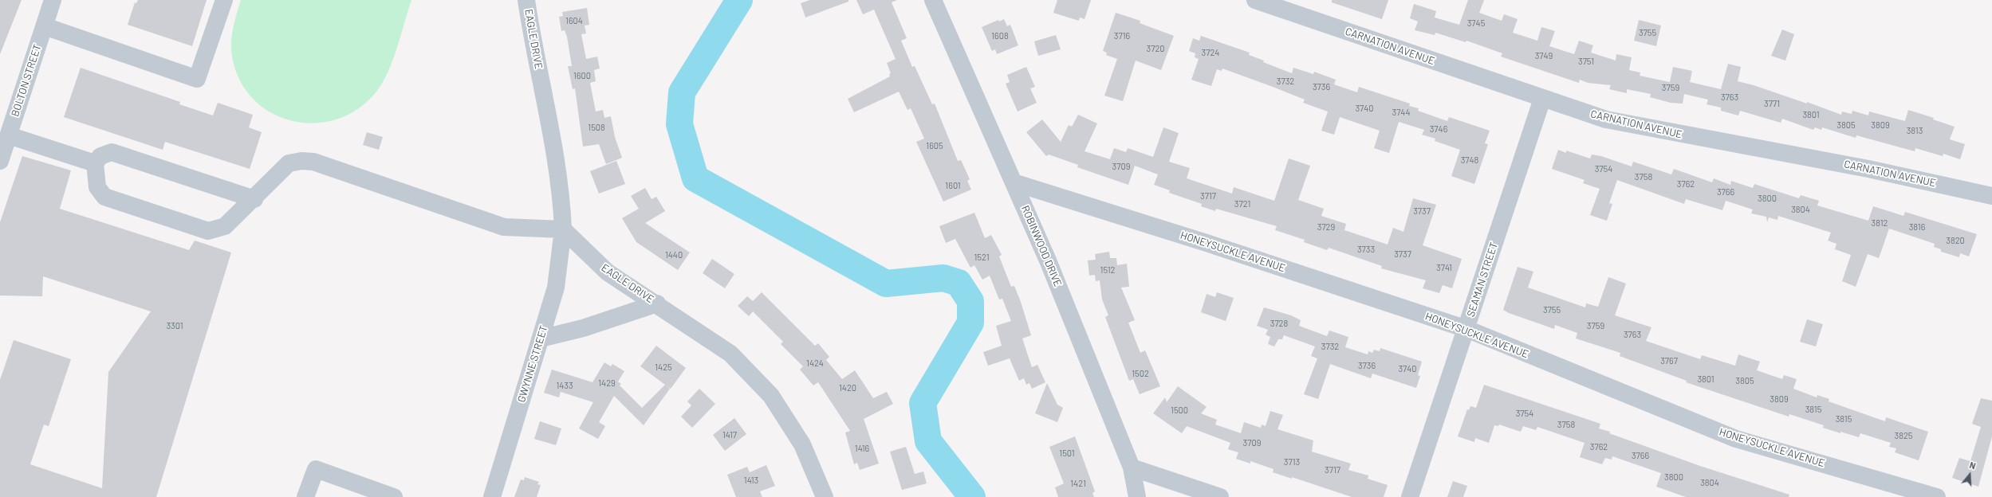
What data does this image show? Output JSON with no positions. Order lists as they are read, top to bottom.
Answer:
{
  "streets": {
    "street": [
      "EAGLE DRIVE",
      "CARNATION AVENUE",
      "BOLTON STREET",
      "ROBINWOOD DRIVE",
      "HONEYSUCKLE AVENUE",
      "SEAMAN STREET",
      "GWYNNE STREET"
    ]
  },
  "crossings": [
    ["EAGLE DRIVE", "GWYNNE STREET"],
    ["CARNATION AVENUE", "SEAMAN STREET"],
    ["ROBINWOOD DRIVE", "HONEYSUCKLE AVENUE"],
    ["HONEYSUCKLE AVENUE", "SEAMAN STREET"]
  ],
  "house_numbers": [
    "1604",
    "3745",
    "3755",
    "1608",
    "3716",
    "3720",
    "3724",
    "3749",
    "3751",
    "1600",
    "3732",
    "3736",
    "3759",
    "3763",
    "3771",
    "3740",
    "3744",
    "3801",
    "3805",
    "3809",
    "1508",
    "3746",
    "3813",
    "1605",
    "3748",
    "3709",
    "3754",
    "3758",
    "3762",
    "1601",
    "3766",
    "3717",
    "3800",
    "3721",
    "3804",
    "3737",
    "3812",
    "3729",
    "3816",
    "3820",
    "3733",
    "3737",
    "1440",
    "1521",
    "3741",
    "1512",
    "3755",
    "3728",
    "3301",
    "3759",
    "3763",
    "3732",
    "3767",
    "1424",
    "3736",
    "1425",
    "3740",
    "1502",
    "3801",
    "3805",
    "1429",
    "1433",
    "1420",
    "3809",
    "3815",
    "1500",
    "3754",
    "3815",
    "3758",
    "1417",
    "3825",
    "3709",
    "3762",
    "1416",
    "1501",
    "3766",
    "3713",
    "3717",
    "3800",
    "1413",
    "3804",
    "1421"
  ],
  "north": "top"
}
